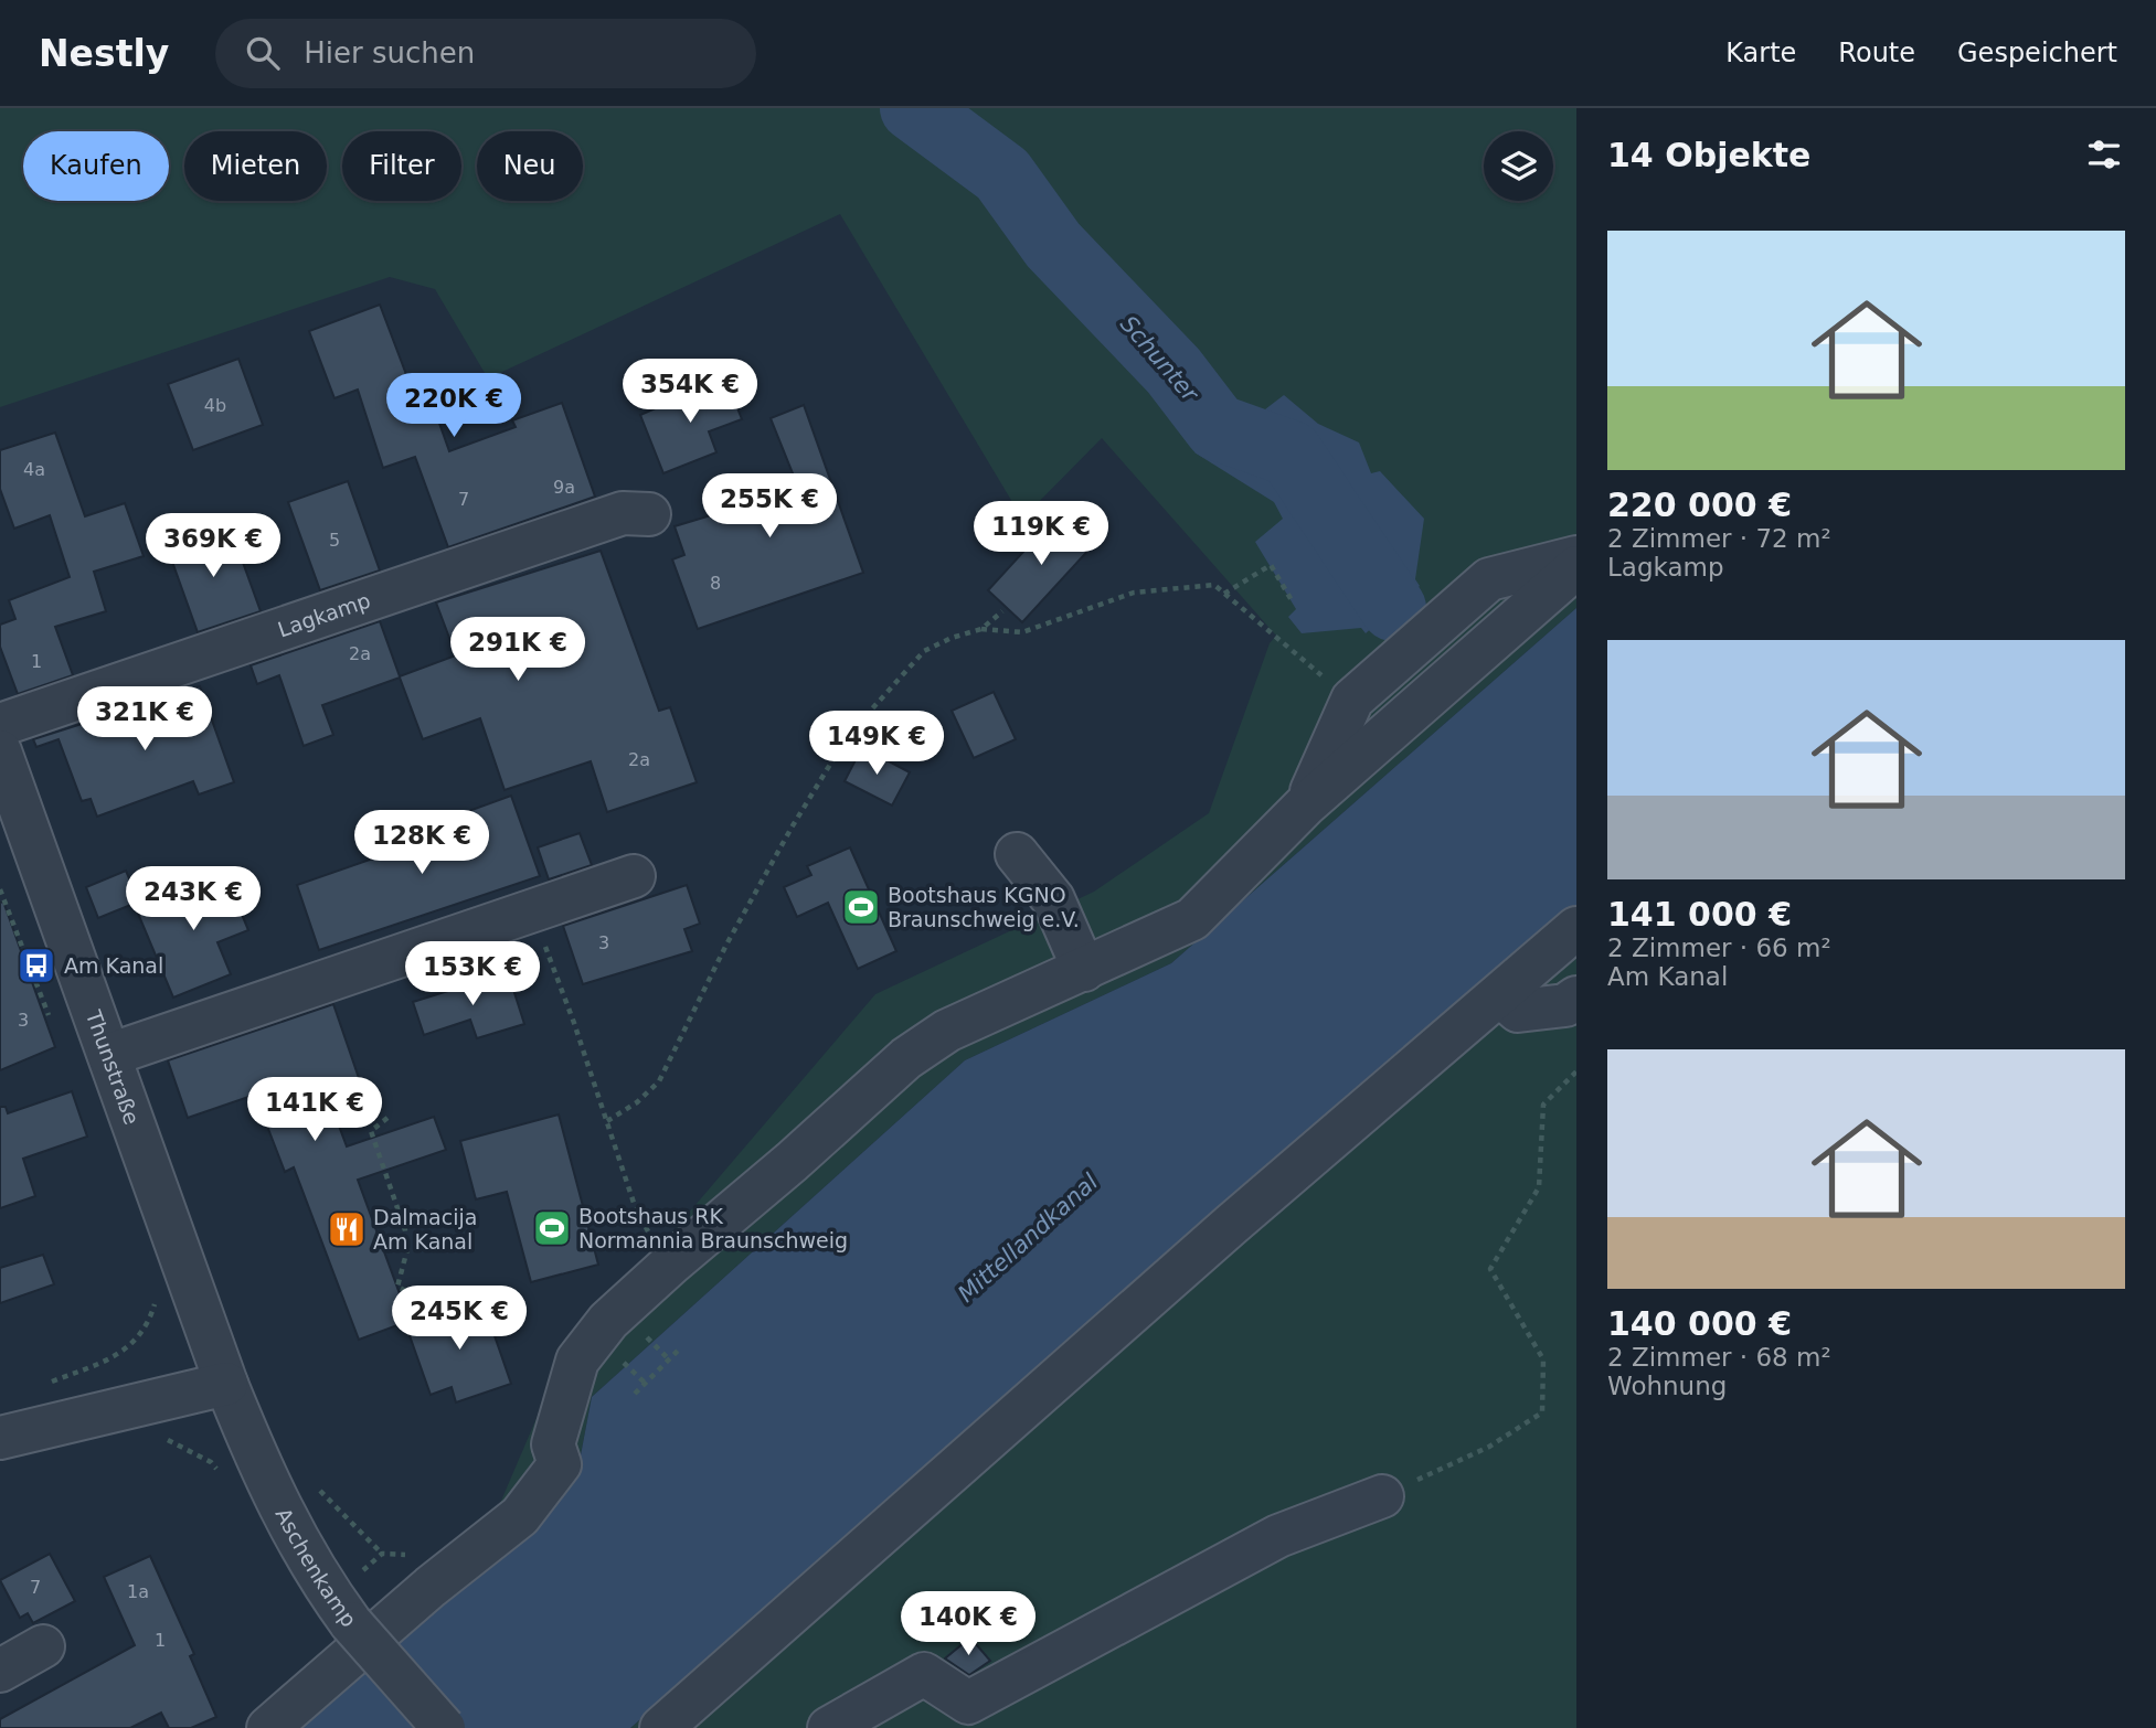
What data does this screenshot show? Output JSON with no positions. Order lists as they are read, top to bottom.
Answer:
{
  "streets": {
    "street": ["Lagkamp", "Thunstraße", "Aschenkamp"]
  },
  "crossings": [
    ["Thunstraße", "Aschenkamp"]
  ],
  "water": ["Schunter", "Mittellandkanal"],
  "places": {
    "sports": ["Bootshaus KGNO Braunschweig e.V.", "Bootshaus RK Normannia Braunschweig"],
    "bus stop": ["Am Kanal"],
    "restaurant": ["Dalmacija Am Kanal"]
  },
  "house_numbers": [
    "4b",
    "4a",
    "9a",
    "7",
    "5",
    "8",
    "2a",
    "1",
    "2a",
    "3",
    "3",
    "7",
    "1a",
    "1"
  ],
  "page": {
    "header": "Nestly",
    "search": "Hier suchen",
    "nav": ["Karte", "Route", "Gespeichert"],
    "heading": "14 Objekte",
    "chip": [
      "Kaufen",
      "Mieten",
      "Filter",
      "Neu"
    ],
    "list": [
      {
        "name": "220 000 €",
        "note": "2 Zimmer · 72 m² · Lagkamp"
      },
      {
        "name": "141 000 €",
        "note": "2 Zimmer · 66 m² · Am Kanal"
      },
      {
        "name": "140 000 €",
        "note": "2 Zimmer · 68 m² · Wohnung"
      }
    ],
    "price": [
      "354K €",
      "220K €",
      "255K €",
      "119K €",
      "369K €",
      "291K €",
      "321K €",
      "149K €",
      "128K €",
      "243K €",
      "153K €",
      "141K €",
      "245K €",
      "140K €"
    ]
  }
}
